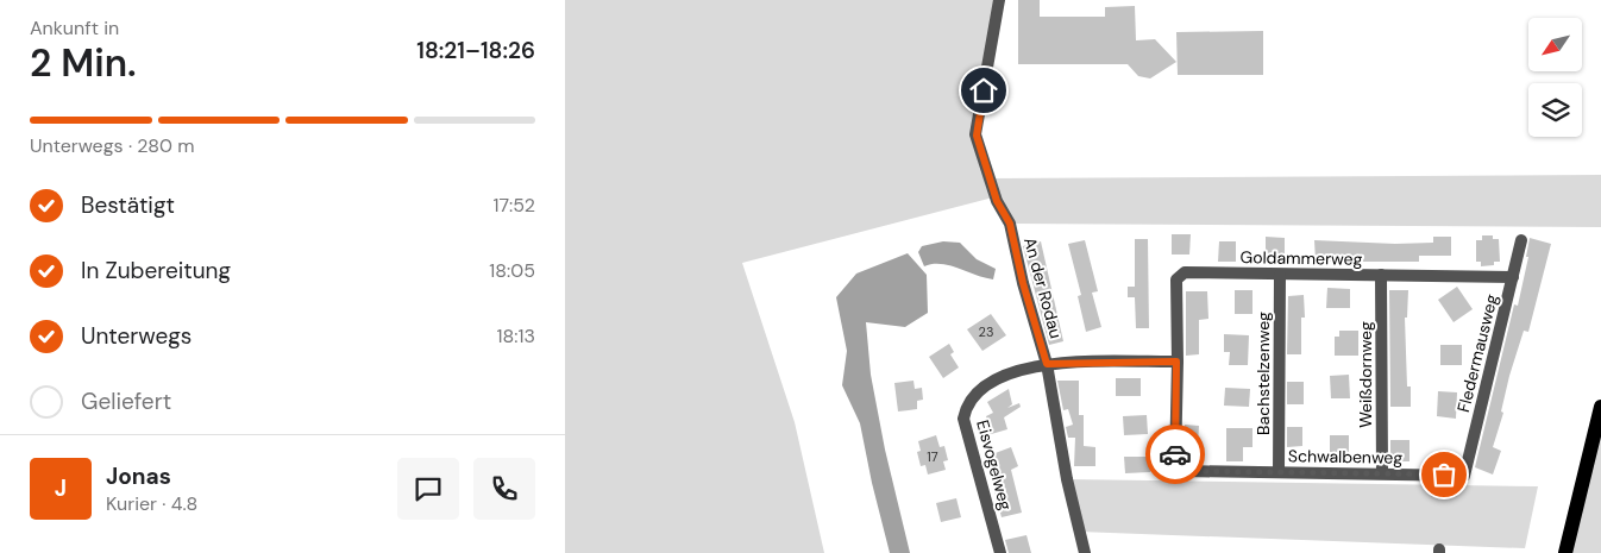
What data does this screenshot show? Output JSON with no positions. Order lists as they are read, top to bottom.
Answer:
{
  "streets": {
    "street": [
      "Goldammerweg",
      "An der Rodau",
      "Fledermausweg",
      "Bachstelzenweg",
      "Weißdornweg",
      "Schwalbenweg",
      "Eisvogelweg"
    ]
  },
  "crossings": [
    ["Goldammerweg", "Fledermausweg"],
    ["Goldammerweg", "Bachstelzenweg"],
    ["Goldammerweg", "Weißdornweg"],
    ["Goldammerweg", "Schwalbenweg"],
    ["An der Rodau", "Eisvogelweg"],
    ["Fledermausweg", "Schwalbenweg"],
    ["Bachstelzenweg", "Schwalbenweg"],
    ["Weißdornweg", "Schwalbenweg"]
  ],
  "house_numbers": ["23", "17"],
  "north": "bottom left",
  "page": {
    "heading": ["2 Min.", "Ankunft in", "18:21–18:26"],
    "panel": ["Jonas", "Kurier · 4.8"],
    "bar": "Unterwegs · 280 m",
    "list": [
      ["Bestätigt", "17:52"],
      ["In Zubereitung", "18:05"],
      ["Unterwegs", "18:13"],
      "Geliefert"
    ],
    "round": "J"
  }
}
